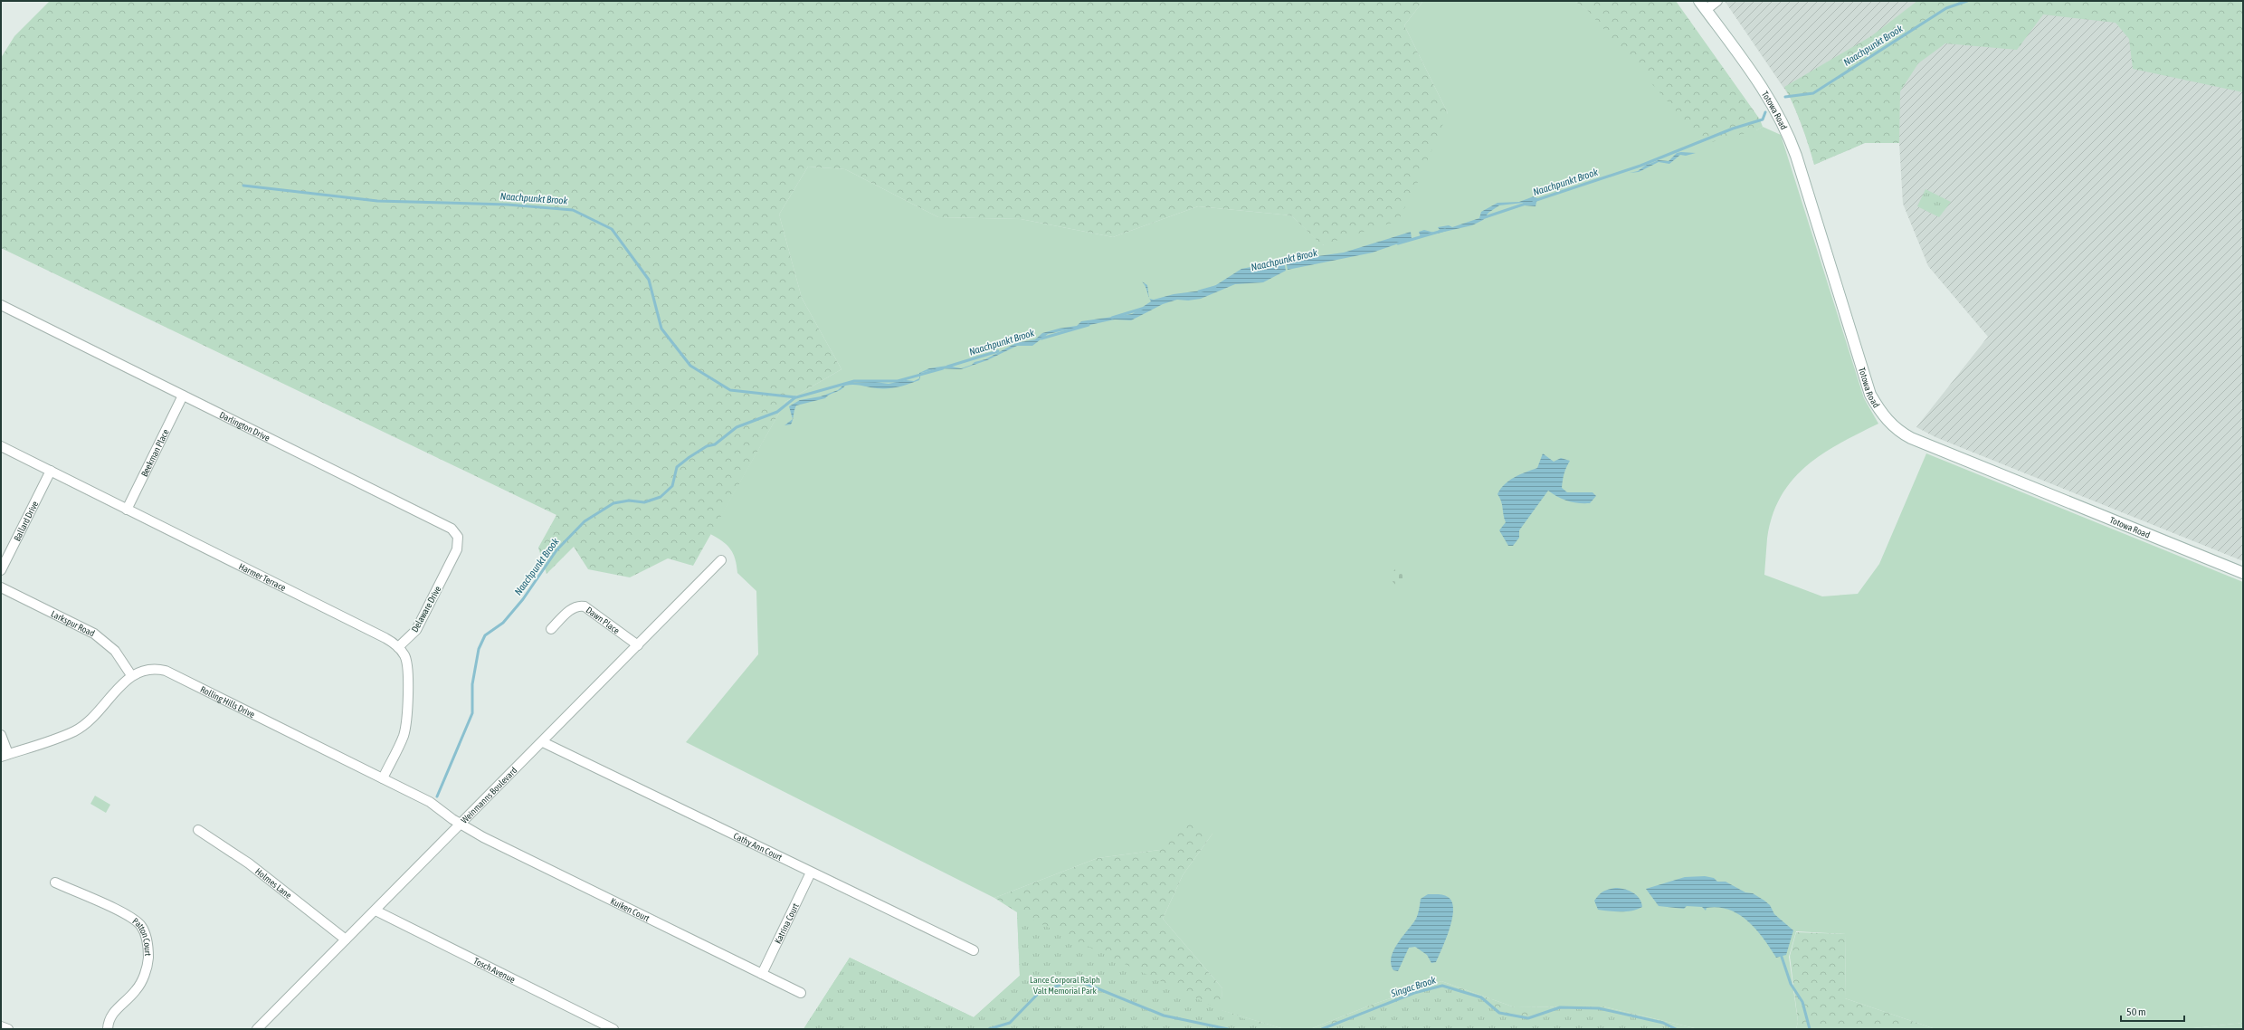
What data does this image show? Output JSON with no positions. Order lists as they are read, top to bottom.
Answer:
{
  "streets": {
    "main road": ["Totowa Road"],
    "street": [
      "Darlington Drive",
      "Beekman Place",
      "Ballard Drive",
      "Harmer Terrace",
      "Delaware Drive",
      "Dawn Place",
      "Larkspur Road",
      "Rolling Hills Drive",
      "Weinmanns Boulevard",
      "Cathy Ann Court",
      "Holmes Lane",
      "Kuiken Court",
      "Katrina Court",
      "Patton Court",
      "Tosch Avenue"
    ]
  },
  "crossings": [
    ["Darlington Drive", "Beekman Place"],
    ["Darlington Drive", "Delaware Drive"],
    ["Beekman Place", "Harmer Terrace"],
    ["Ballard Drive", "Harmer Terrace"],
    ["Harmer Terrace", "Delaware Drive"],
    ["Dawn Place", "Weinmanns Boulevard"],
    ["Larkspur Road", "Rolling Hills Drive"],
    ["Rolling Hills Drive", "Weinmanns Boulevard"],
    ["Rolling Hills Drive", "Kuiken Court"],
    ["Weinmanns Boulevard", "Cathy Ann Court"],
    ["Weinmanns Boulevard", "Holmes Lane"],
    ["Weinmanns Boulevard", "Kuiken Court"],
    ["Weinmanns Boulevard", "Tosch Avenue"],
    ["Cathy Ann Court", "Katrina Court"],
    ["Kuiken Court", "Katrina Court"]
  ],
  "water": ["Naachpunkt Brook", "Singac Brook"],
  "parks": ["Lance Corporal Ralph Valt Memorial Park"],
  "scale_bar": "50 m"
}
